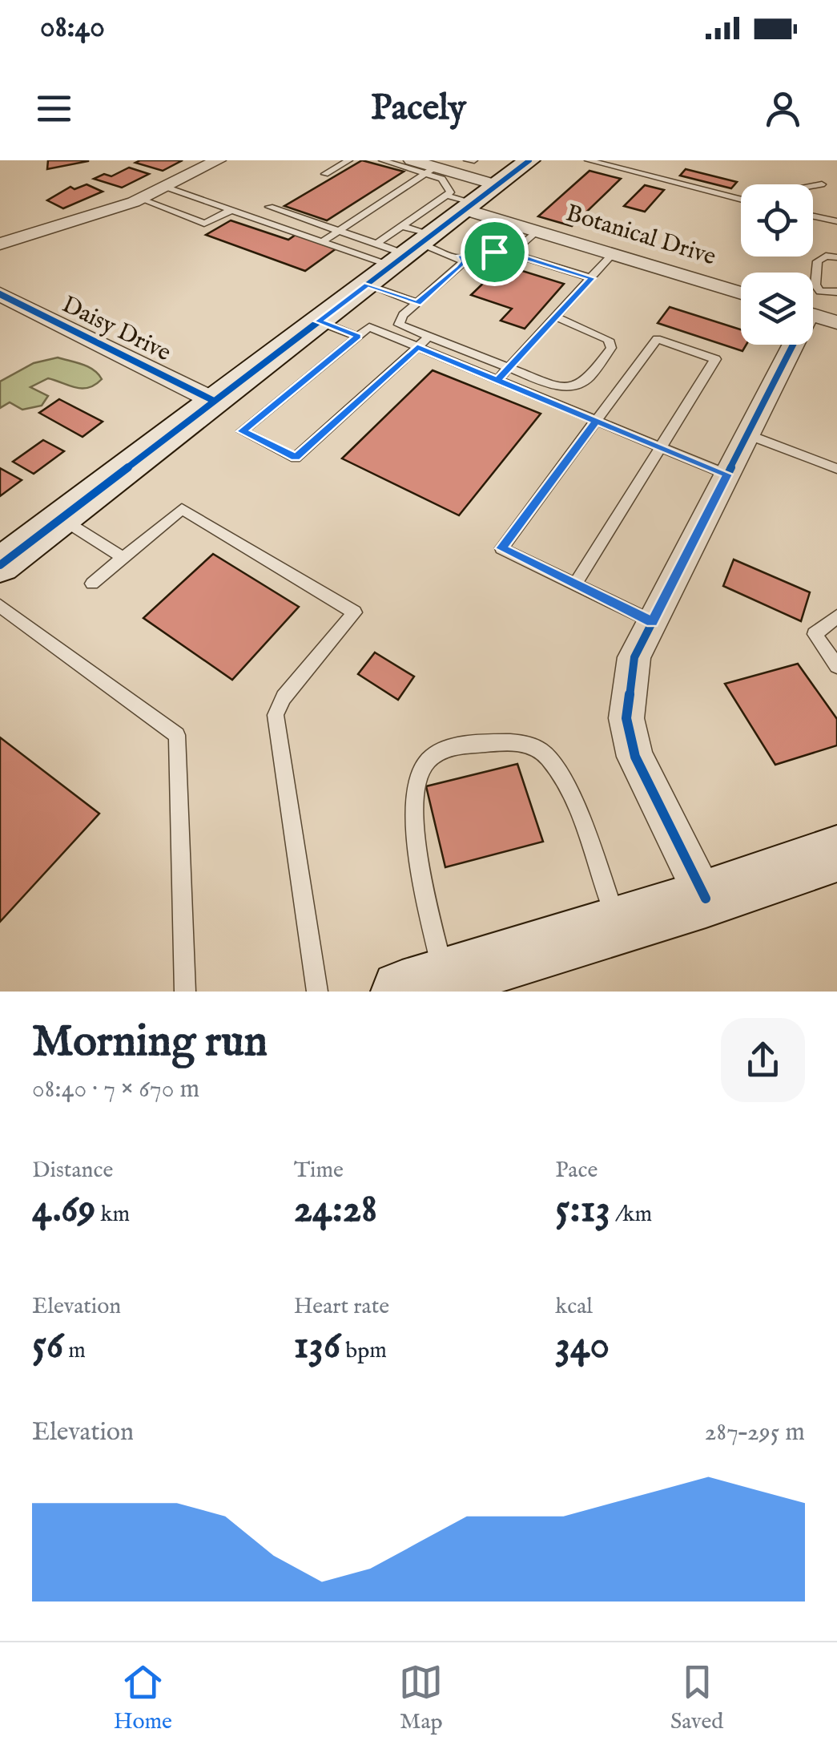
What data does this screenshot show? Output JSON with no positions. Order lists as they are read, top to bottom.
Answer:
{
  "streets": {
    "street": ["Botanical Drive", "Daisy Drive"]
  },
  "page": {
    "status": "08:40",
    "header": "Pacely",
    "heading": ["Morning run", "08:40 · 7 × 670 m"],
    "stats": [
      ["Distance", "4.69 km"],
      ["Time", "24:28"],
      ["Pace", "5:13 /km"],
      ["Elevation", "56 m"],
      ["Heart rate", "136 bpm"],
      ["kcal", "340"]
    ],
    "chart": ["Elevation", "287–295 m"],
    "tabs": ["Home", "Map", "Saved"]
  }
}
